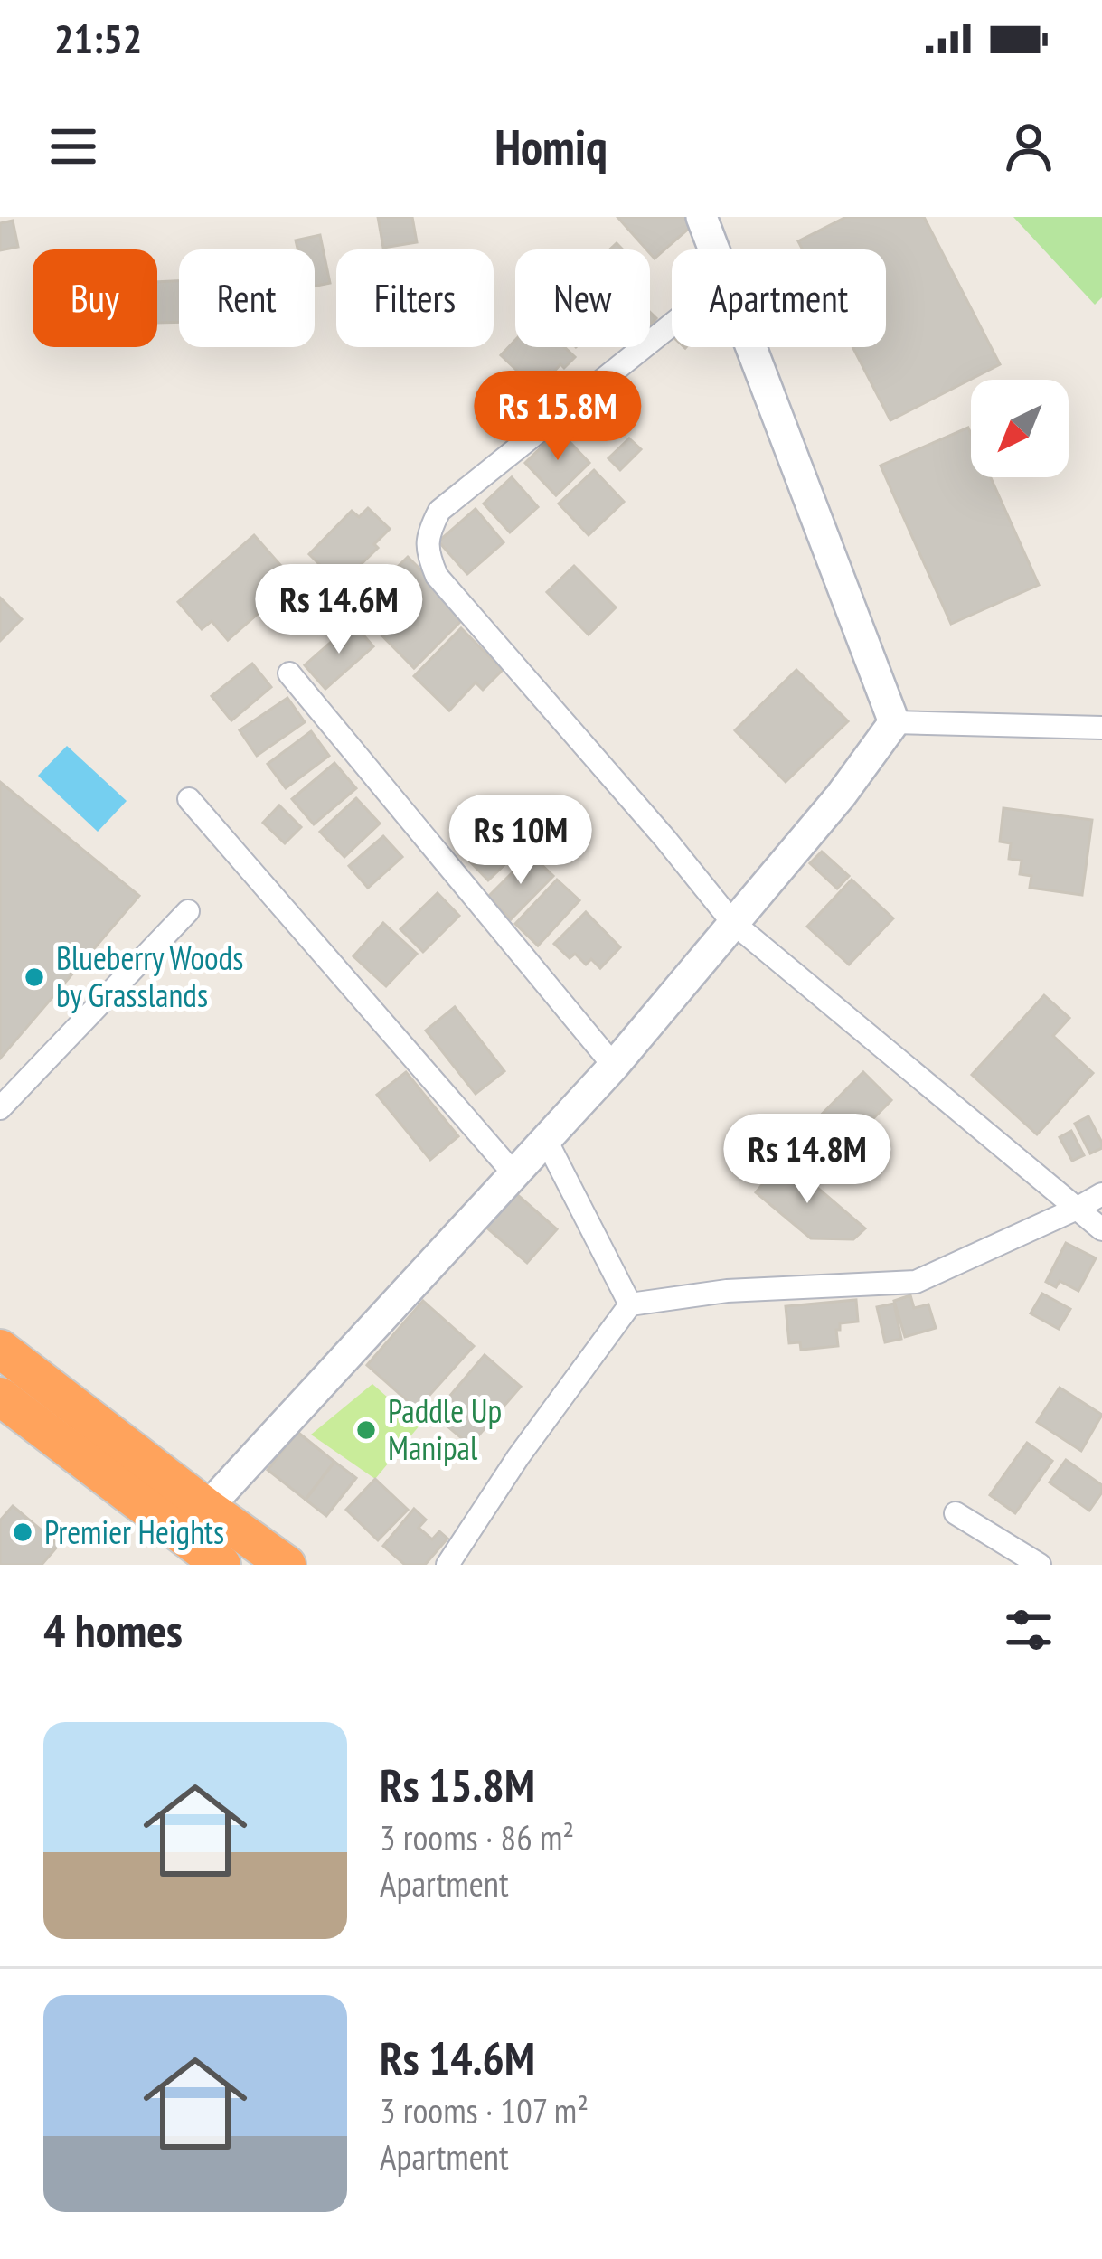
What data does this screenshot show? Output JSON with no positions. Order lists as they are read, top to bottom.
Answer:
{
  "places": ["Blueberry Woods by Grasslands", "Paddle Up Manipal", "Premier Heights"],
  "north": "bottom left",
  "page": {
    "status": "21:52",
    "header": "Homiq",
    "chip": [
      "Buy",
      "Rent",
      "Filters",
      "New",
      "Apartment"
    ],
    "price": [
      "Rs 15.8M",
      "Rs 14.6M",
      "Rs 10M",
      "Rs 14.8M"
    ],
    "heading": "4 homes",
    "list": [
      {
        "name": "Rs 15.8M",
        "note": "3 rooms · 86 m² · Apartment"
      },
      {
        "name": "Rs 14.6M",
        "note": "3 rooms · 107 m² · Apartment"
      }
    ]
  }
}
